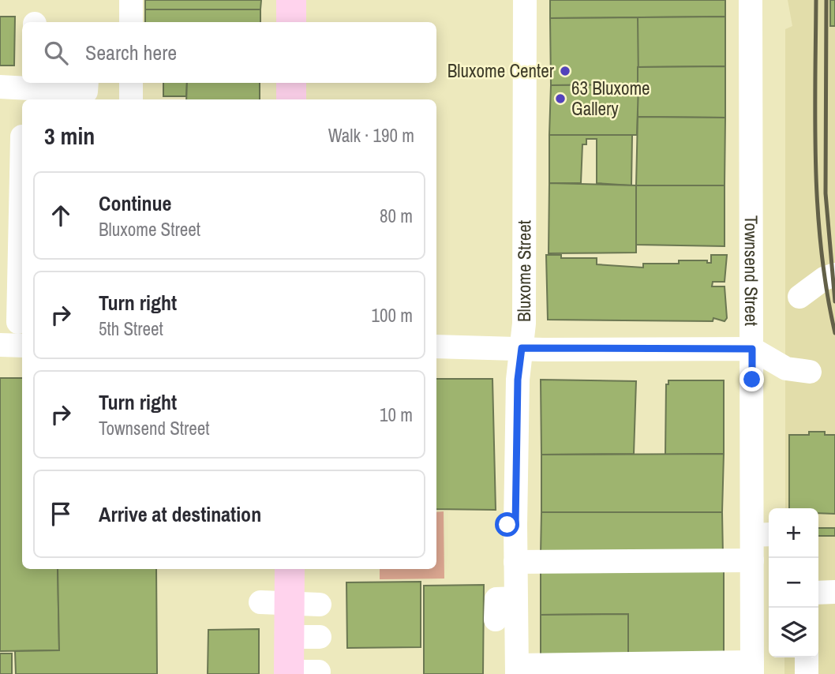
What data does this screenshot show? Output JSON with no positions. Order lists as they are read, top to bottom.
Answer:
{
  "streets": {
    "street": ["Bluxome Street", "Townsend Street"]
  },
  "places": ["Bluxome Center", "63 Bluxome Gallery"],
  "page": {
    "search": "Search here",
    "heading": ["3 min", "Walk · 190 m"],
    "list": [
      ["Continue", "Bluxome Street", "80 m"],
      ["Turn right", "5th Street", "100 m"],
      ["Turn right", "Townsend Street", "10 m"],
      "Arrive at destination"
    ],
    "map_buttons": ["+", "−"]
  }
}
